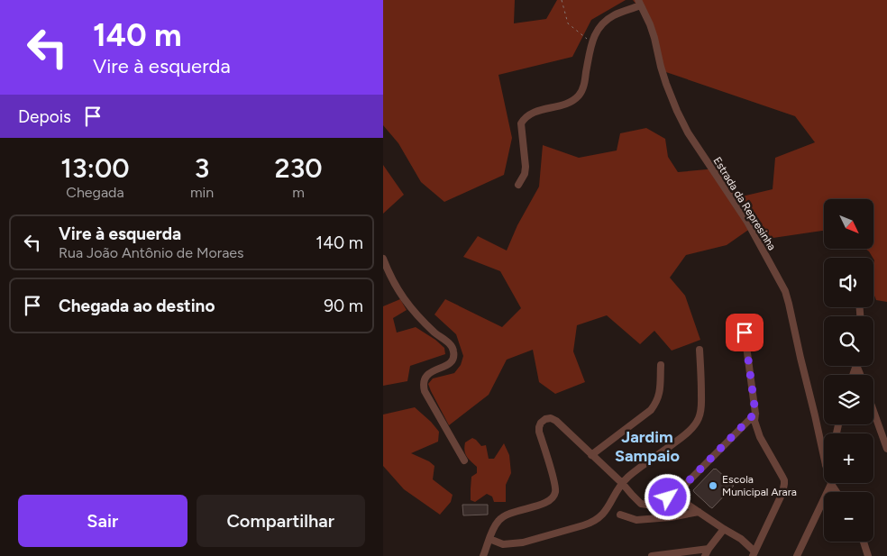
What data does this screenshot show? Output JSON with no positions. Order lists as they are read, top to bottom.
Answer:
{
  "streets": {
    "street": ["Estrada da Represinha"]
  },
  "districts": ["Jardim Sampaio"],
  "places": ["Escola Municipal Arara"],
  "north": "bottom right",
  "page": {
    "turn": ["140 m", "Vire à esquerda"],
    "then": "Depois",
    "eta": [
      "13:00",
      "Chegada",
      "3",
      "min",
      "230",
      "m"
    ],
    "map_buttons": ["+", "−"],
    "list": [
      {
        "name": "Vire à esquerda",
        "note": "Rua João Antônio de Moraes",
        "value": "140 m"
      },
      {
        "name": "Chegada ao destino",
        "value": "90 m"
      }
    ],
    "buttons": ["Sair", "Compartilhar"]
  }
}
